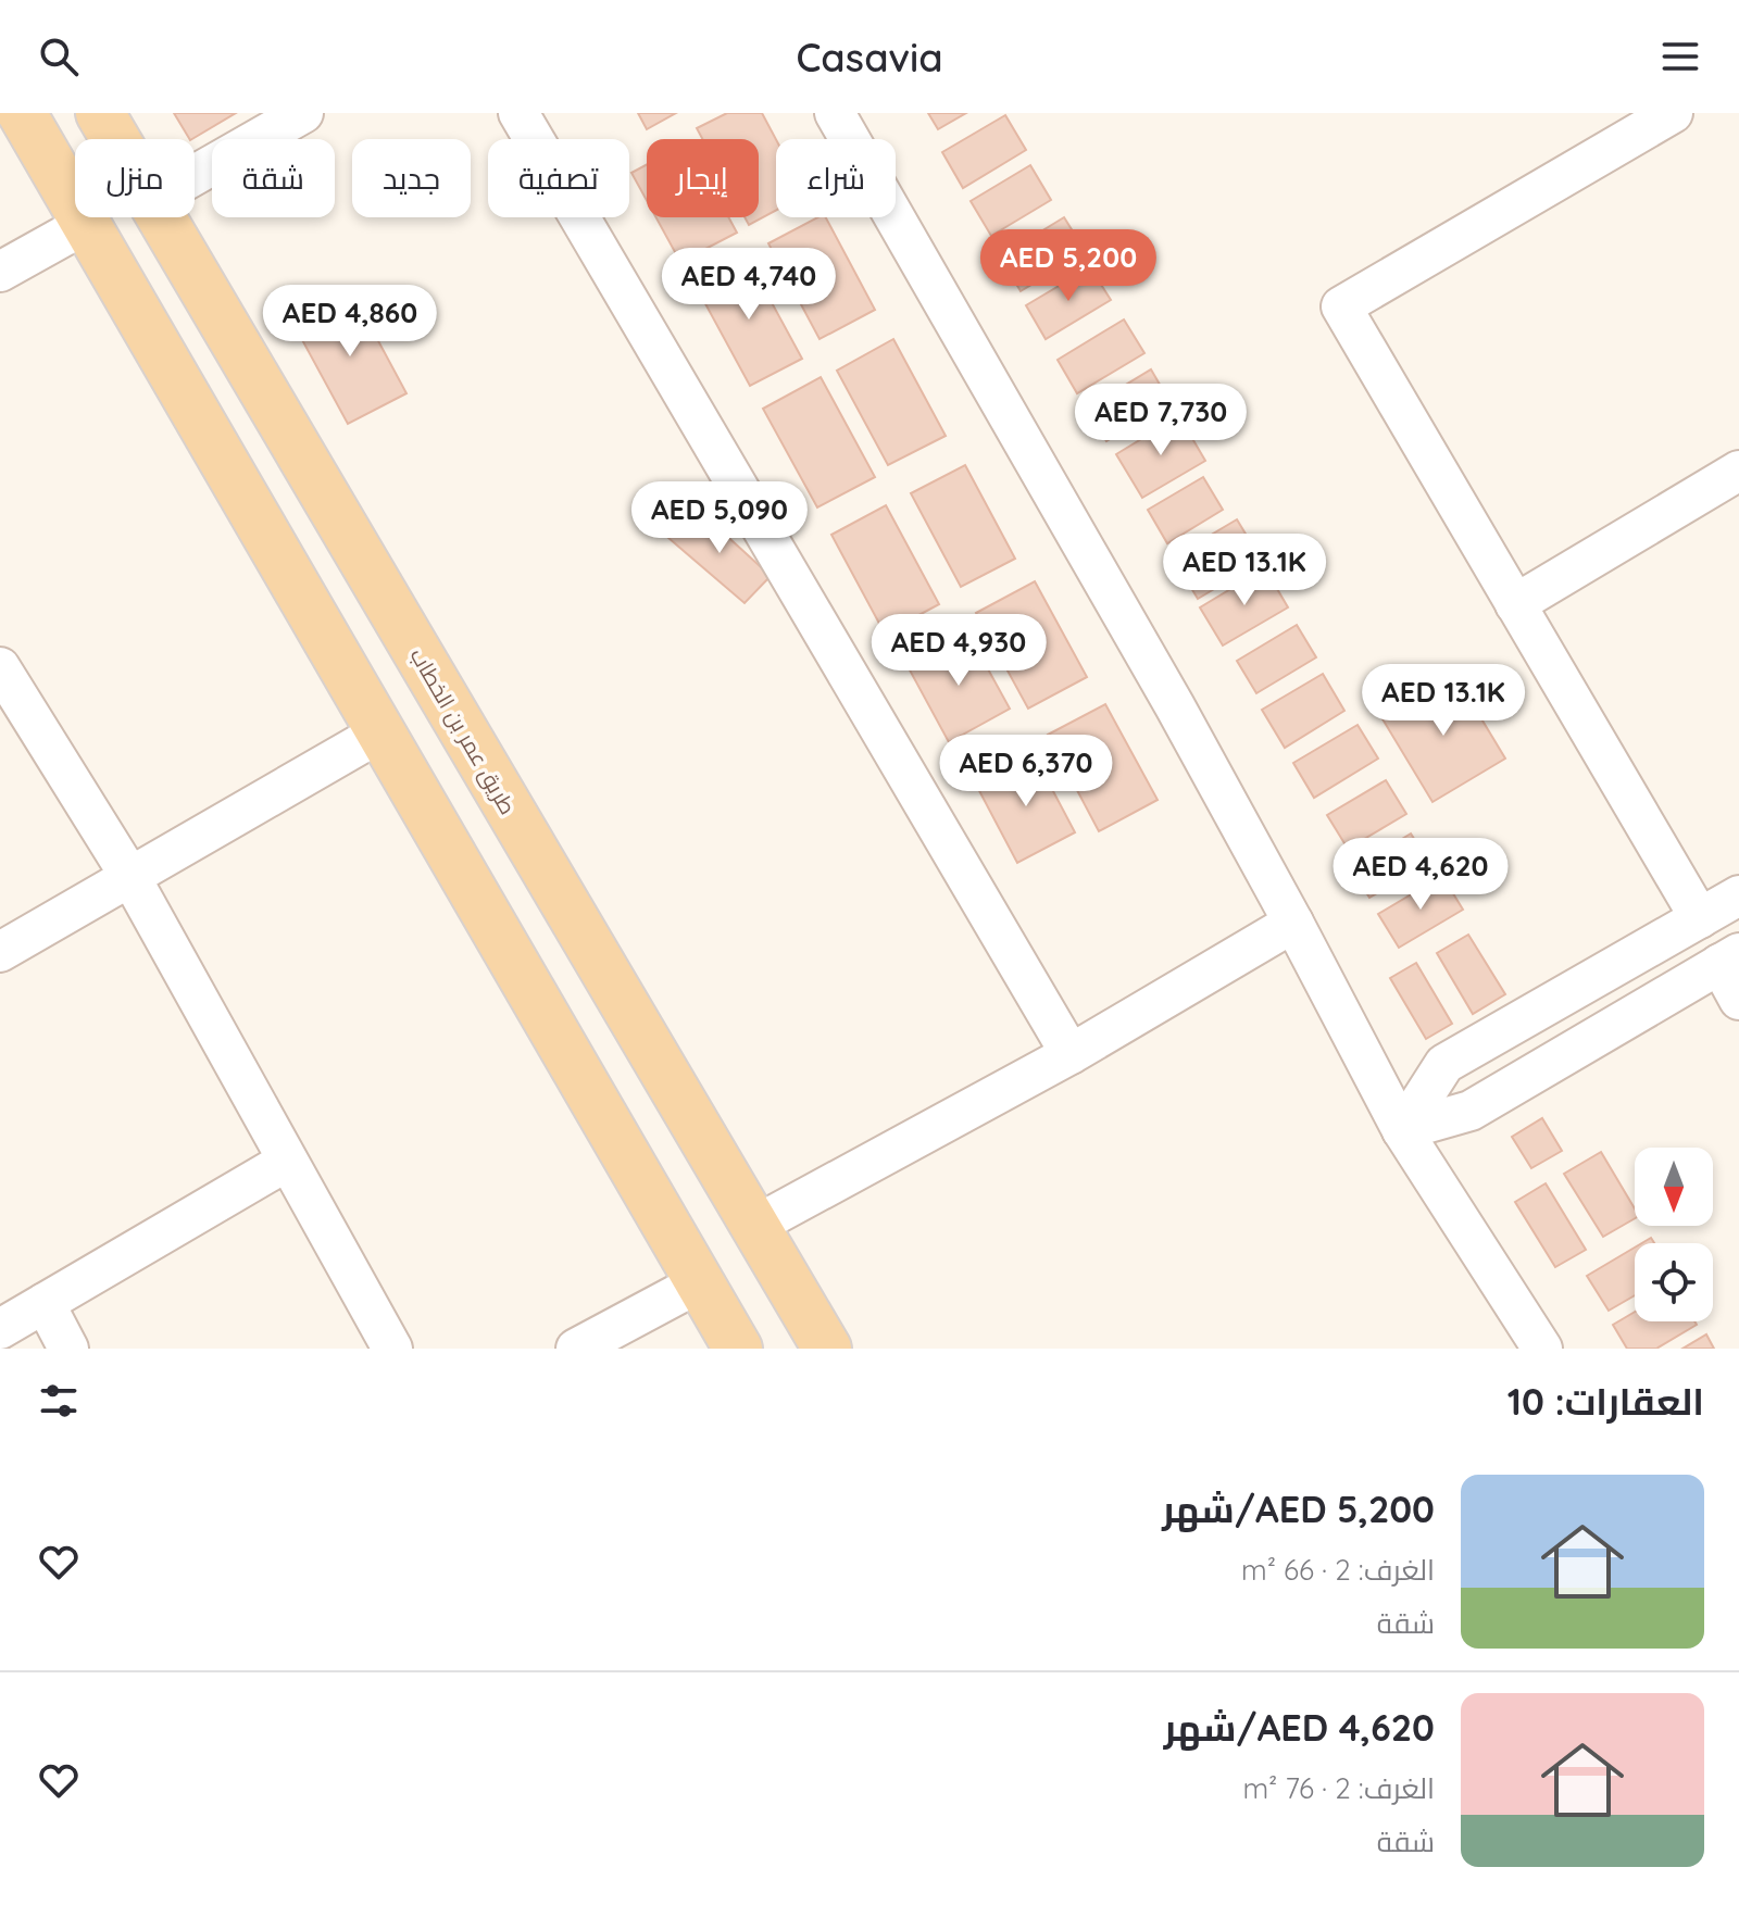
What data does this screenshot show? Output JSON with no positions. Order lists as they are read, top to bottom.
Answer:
{
  "streets": {
    "main road": ["طريق عمر بن الخطاب"]
  },
  "north": "bottom",
  "page": {
    "header": "Casavia",
    "chip": [
      "شراء",
      "إيجار",
      "تصفية",
      "جديد",
      "شقة",
      "منزل"
    ],
    "price": [
      "AED 5,200",
      "AED 4,740",
      "AED 4,860",
      "AED 7,730",
      "AED 5,090",
      "AED 13.1K",
      "AED 4,930",
      "AED 13.1K",
      "AED 6,370",
      "AED 4,620"
    ],
    "heading": "العقارات: 10",
    "list": [
      {
        "name": "AED 5,200/شهر",
        "note": "الغرف: 2 · 66 m² · شقة"
      },
      {
        "name": "AED 4,620/شهر",
        "note": "الغرف: 2 · 76 m² · شقة"
      }
    ]
  }
}
